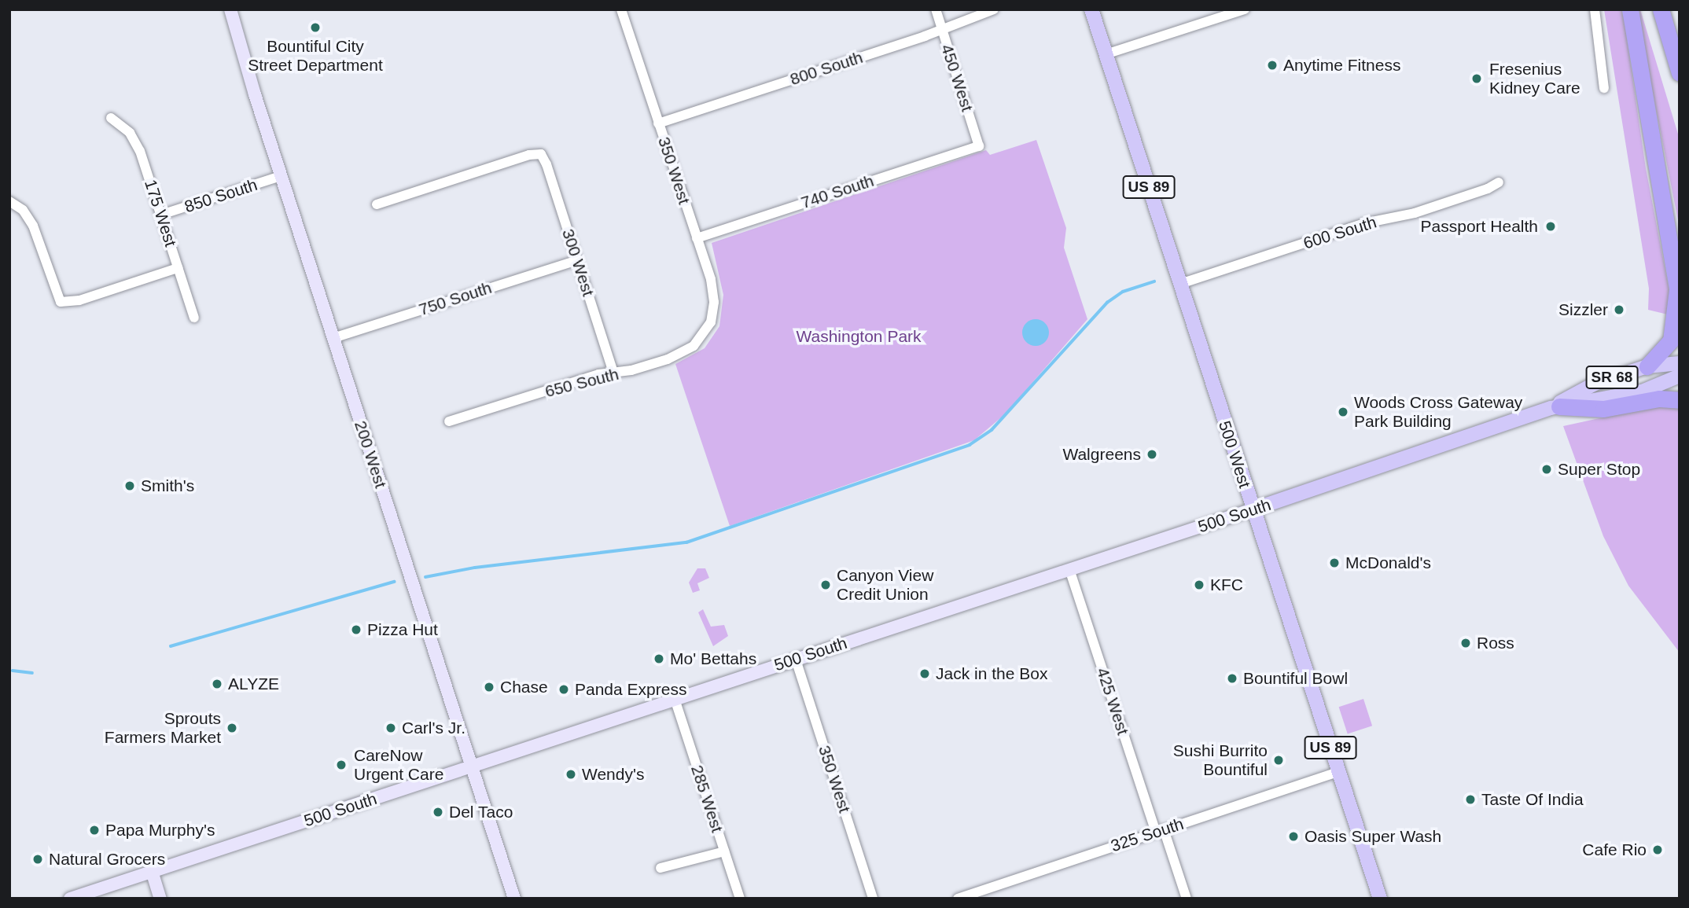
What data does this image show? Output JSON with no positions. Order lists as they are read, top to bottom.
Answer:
{
  "streets": {
    "main road": [
      "US 89",
      "SR 68",
      "200 West",
      "500 West",
      "500 South"
    ],
    "street": [
      "800 South",
      "450 West",
      "350 West",
      "740 South",
      "850 South",
      "175 West",
      "600 South",
      "300 West",
      "750 South",
      "650 South",
      "425 West",
      "285 West",
      "325 South"
    ]
  },
  "crossings": [
    ["800 South", "450 West"],
    ["800 South", "350 West"],
    ["450 West", "740 South"],
    ["350 West", "740 South"],
    ["350 West", "650 South"],
    ["350 West", "500 South"],
    ["850 South", "175 West"],
    ["850 South", "200 West"],
    ["600 South", "500 West"],
    ["300 West", "750 South"],
    ["300 West", "650 South"],
    ["750 South", "200 West"],
    ["200 West", "500 South"],
    ["500 West", "500 South"],
    ["500 West", "325 South"],
    ["500 South", "425 West"],
    ["500 South", "285 West"],
    ["425 West", "325 South"]
  ],
  "parks": ["Washington Park"],
  "places": [
    "Bountiful City Street Department",
    "Anytime Fitness",
    "Fresenius Kidney Care",
    "Passport Health",
    "Sizzler",
    "Woods Cross Gateway Park Building",
    "Walgreens",
    "Super Stop",
    "Smith's",
    "McDonald's",
    "Canyon View Credit Union",
    "KFC",
    "Pizza Hut",
    "Ross",
    "Mo' Bettahs",
    "Jack in the Box",
    "Bountiful Bowl",
    "ALYZE",
    "Chase",
    "Panda Express",
    "Sprouts Farmers Market",
    "Carl's Jr.",
    "Sushi Burrito Bountiful",
    "CareNow Urgent Care",
    "Wendy's",
    "Taste Of India",
    "Del Taco",
    "Papa Murphy's",
    "Oasis Super Wash",
    "Cafe Rio",
    "Natural Grocers"
  ]
}
